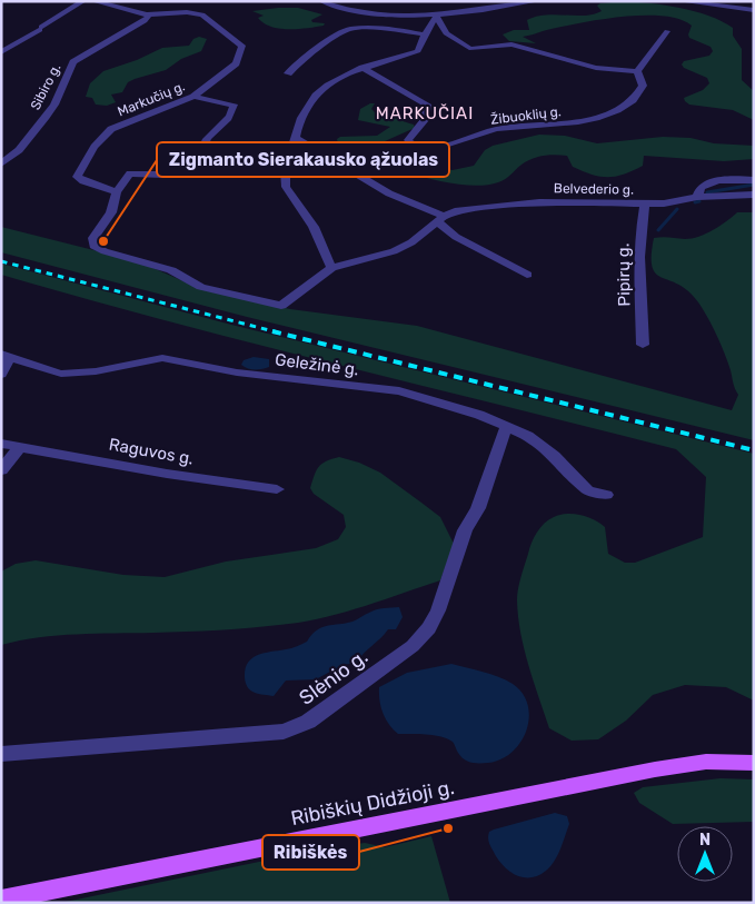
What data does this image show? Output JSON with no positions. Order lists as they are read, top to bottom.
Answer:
{
  "streets": {
    "main road": ["Ribiškių Didžioji g."],
    "street": [
      "Sibiro g.",
      "Markučių g.",
      "Žibuoklių g.",
      "Belvederio g.",
      "Pipirų g.",
      "Geležinė g.",
      "Raguvos g.",
      "Slėnio g."
    ]
  },
  "crossings": [
    ["Sibiro g.", "Markučių g."],
    ["Markučių g.", "Belvederio g."],
    ["Belvederio g.", "Pipirų g."],
    ["Geležinė g.", "Slėnio g."]
  ],
  "districts": ["MARKUČIAI"],
  "places": ["Zigmanto Sierakausko ąžuolas", "Ribiškės"],
  "north": "top"
}
